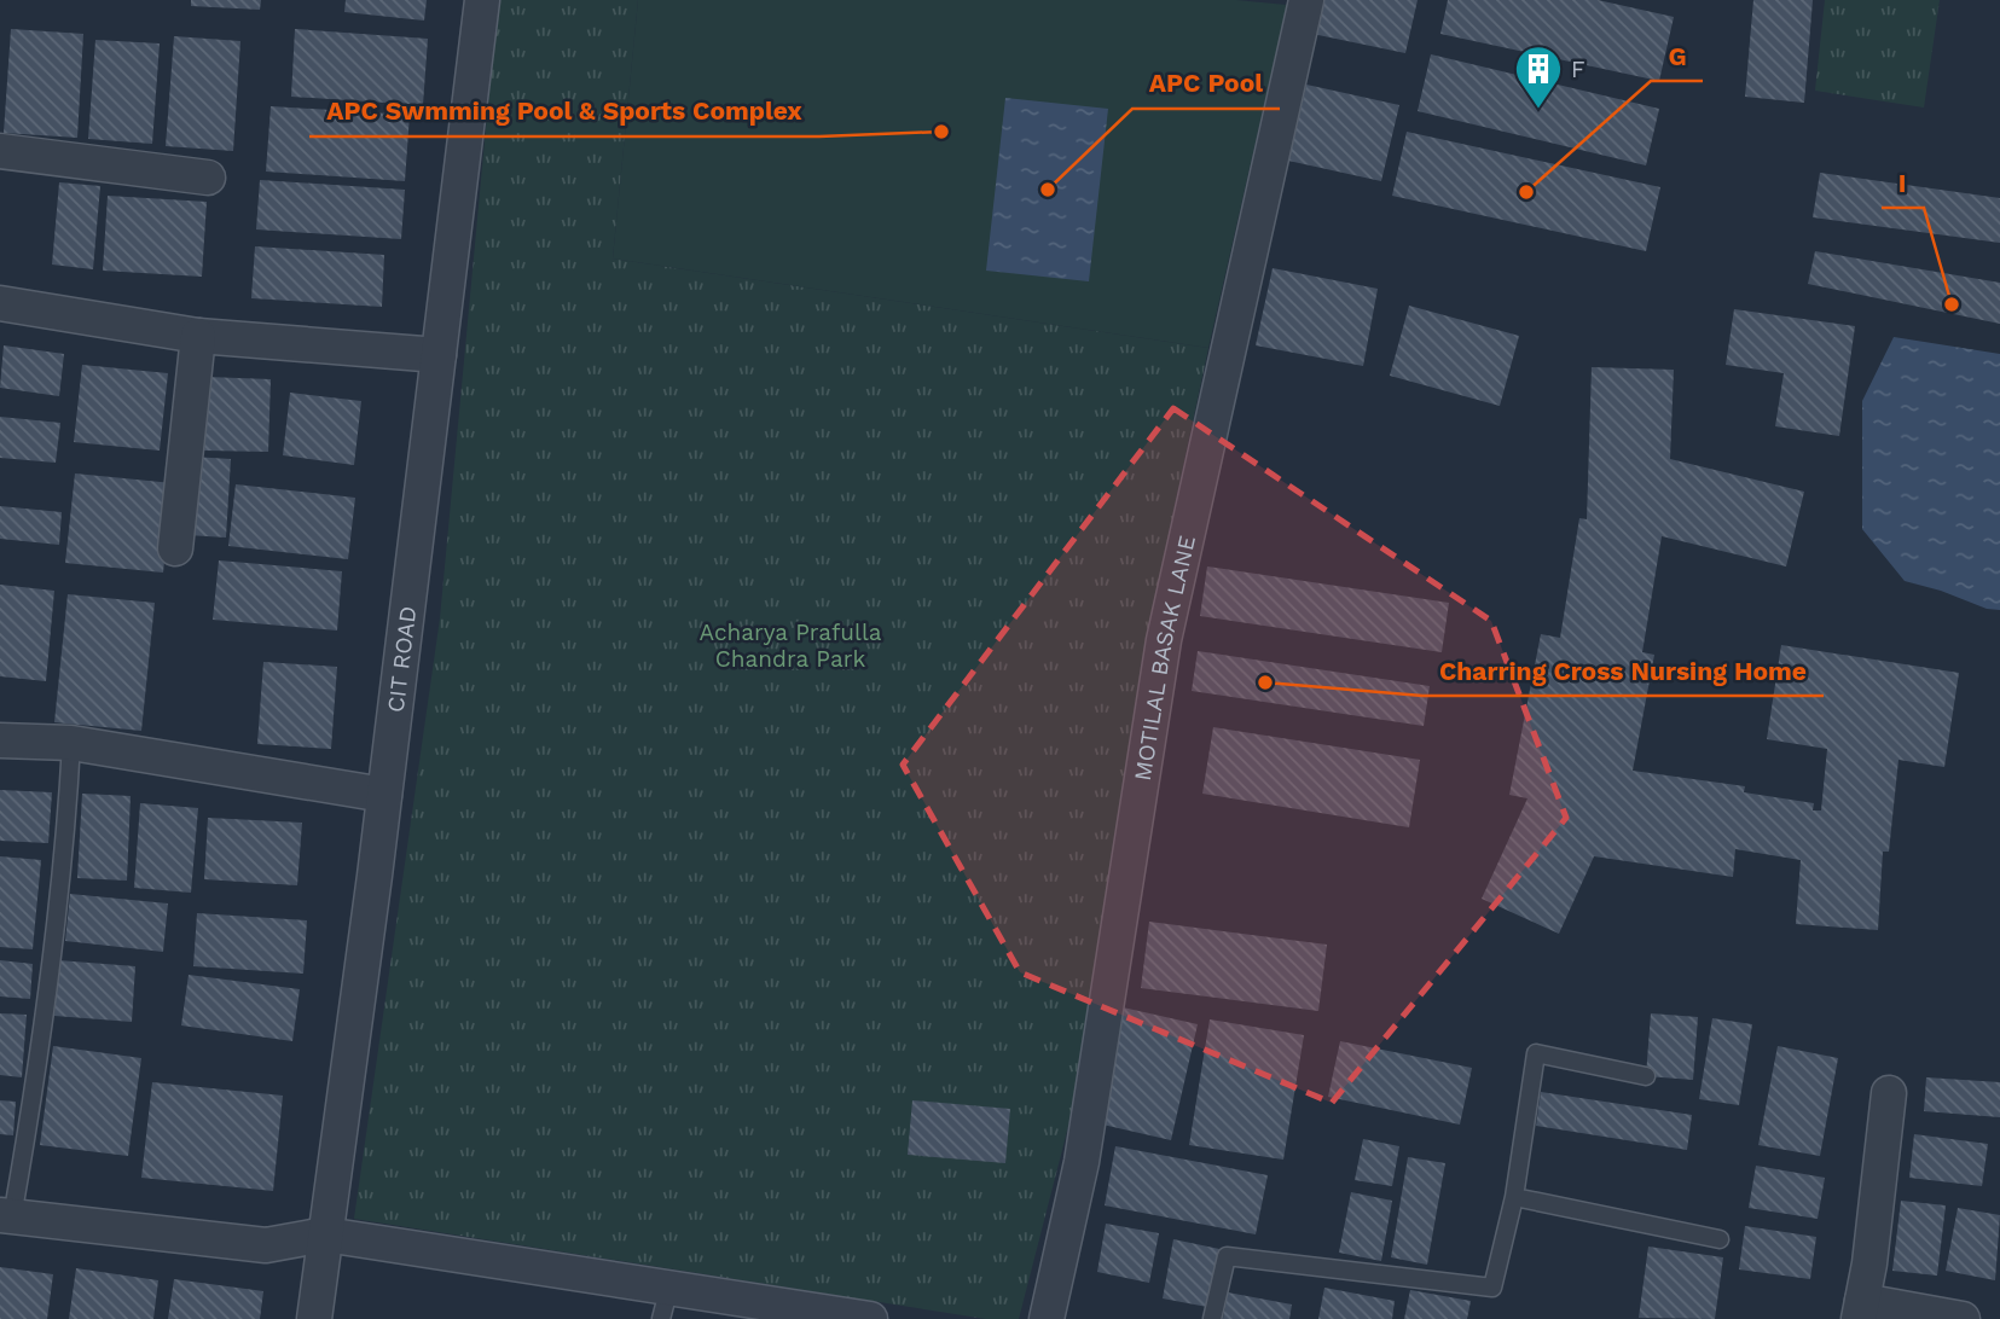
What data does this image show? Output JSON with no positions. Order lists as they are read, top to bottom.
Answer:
{
  "streets": {
    "street": ["MOTILAL BASAK LANE", "CIT ROAD"]
  },
  "parks": ["Acharya Prafulla Chandra Park"],
  "places": {
    "building": ["F"],
    "other": [
      "APC Swmming Pool & Sports Complex",
      "APC Pool",
      "G",
      "I",
      "Charring Cross Nursing Home"
    ]
  }
}
